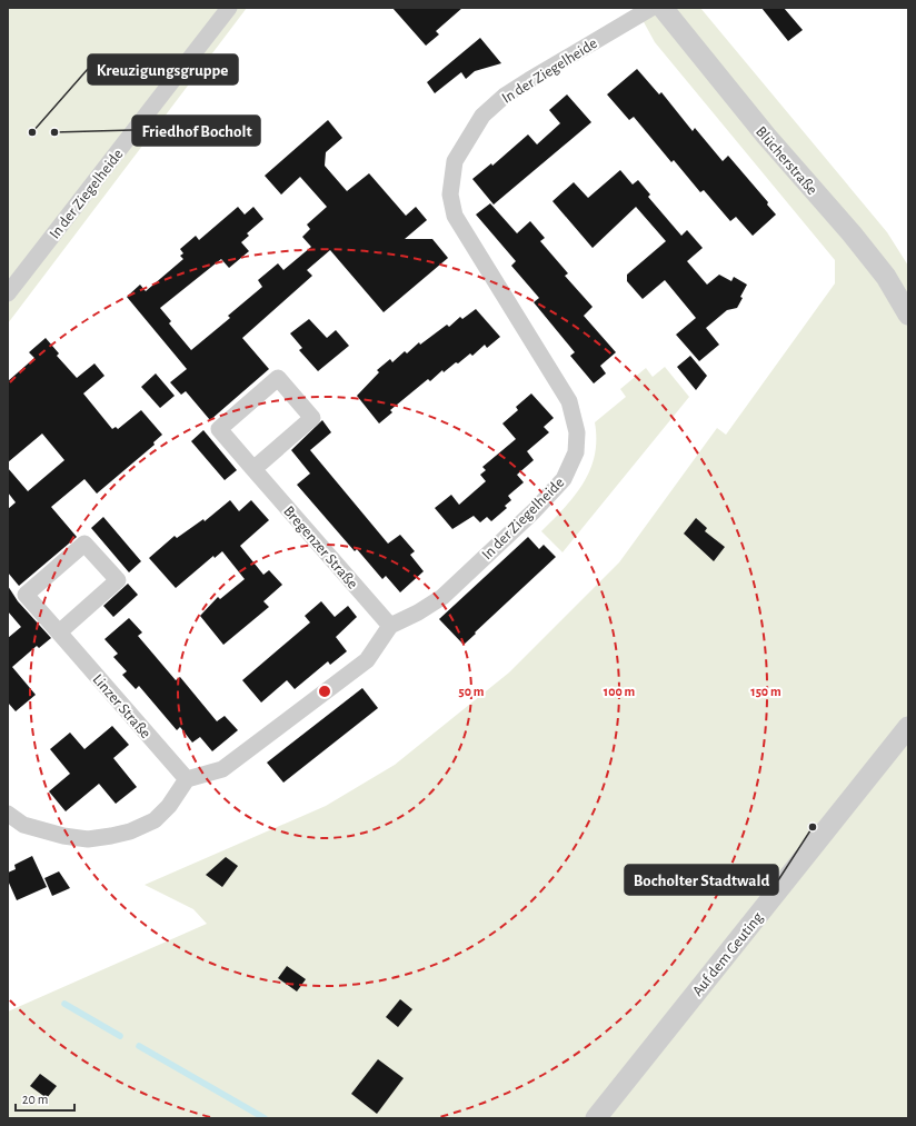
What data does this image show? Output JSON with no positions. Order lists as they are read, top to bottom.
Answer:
{
  "streets": {
    "street": [
      "In der Ziegelheide",
      "Blücherstraße",
      "Bregenzer Straße",
      "Linzer Straße",
      "Auf dem Geuting"
    ]
  },
  "crossings": [
    ["In der Ziegelheide", "Bregenzer Straße"]
  ],
  "places": ["Kreuzigungsgruppe", "Friedhof Bocholt", "Bocholter Stadtwald"],
  "scale_bar": "20 m",
  "rings": ["50 m", "100 m", "150 m"]
}
